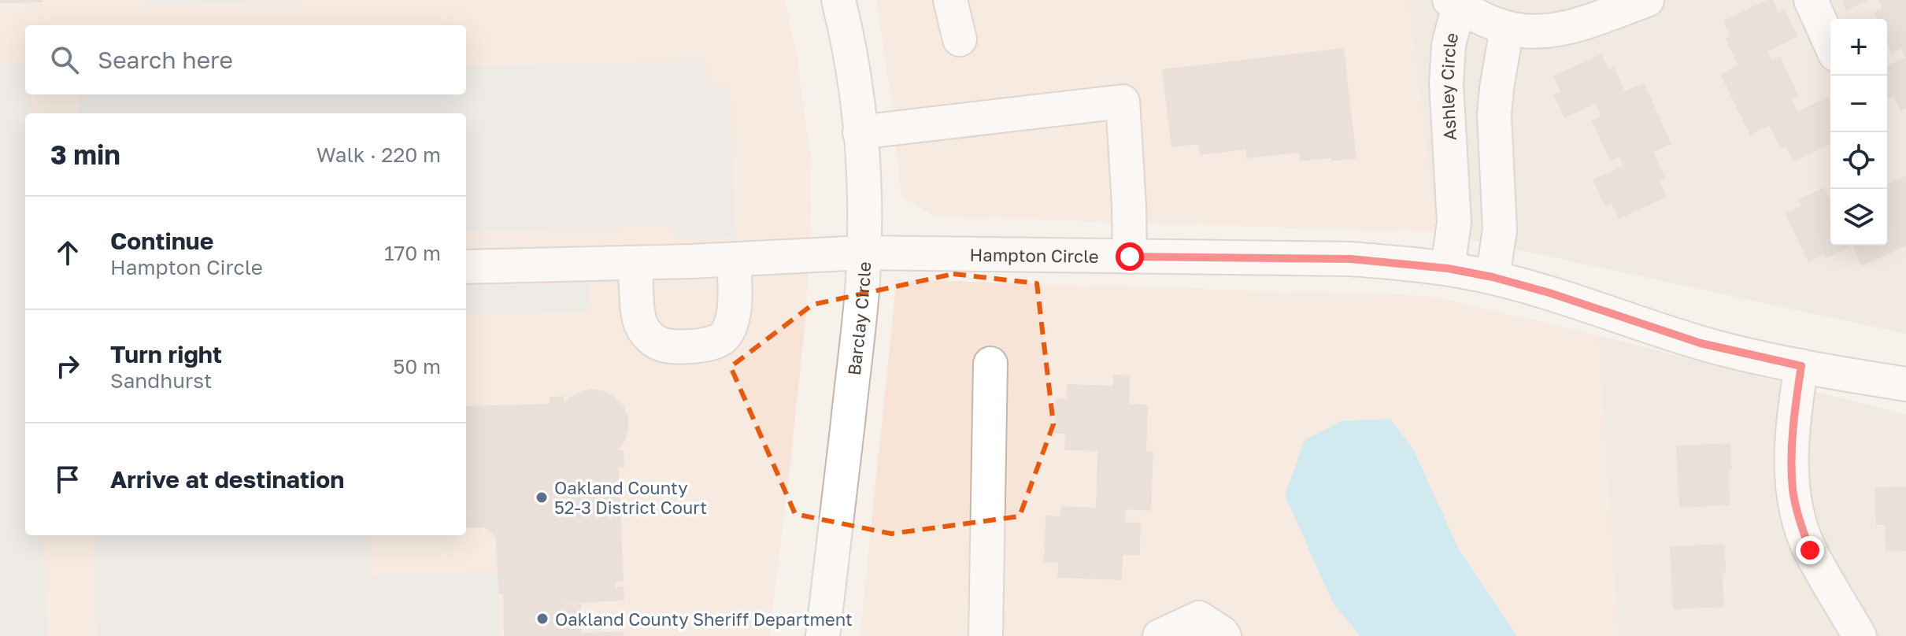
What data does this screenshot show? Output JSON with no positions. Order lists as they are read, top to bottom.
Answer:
{
  "streets": {
    "street": ["Ashley Circle", "Hampton Circle", "Barclay Circle"]
  },
  "crossings": [
    ["Ashley Circle", "Hampton Circle"],
    ["Hampton Circle", "Barclay Circle"]
  ],
  "places": ["Oakland County 52-3 District Court", "Oakland County Sheriff Department"],
  "page": {
    "map_buttons": ["+", "−"],
    "search": "Search here",
    "heading": ["3 min", "Walk · 220 m"],
    "list": [
      ["Continue", "Hampton Circle", "170 m"],
      ["Turn right", "Sandhurst", "50 m"],
      "Arrive at destination"
    ]
  }
}
